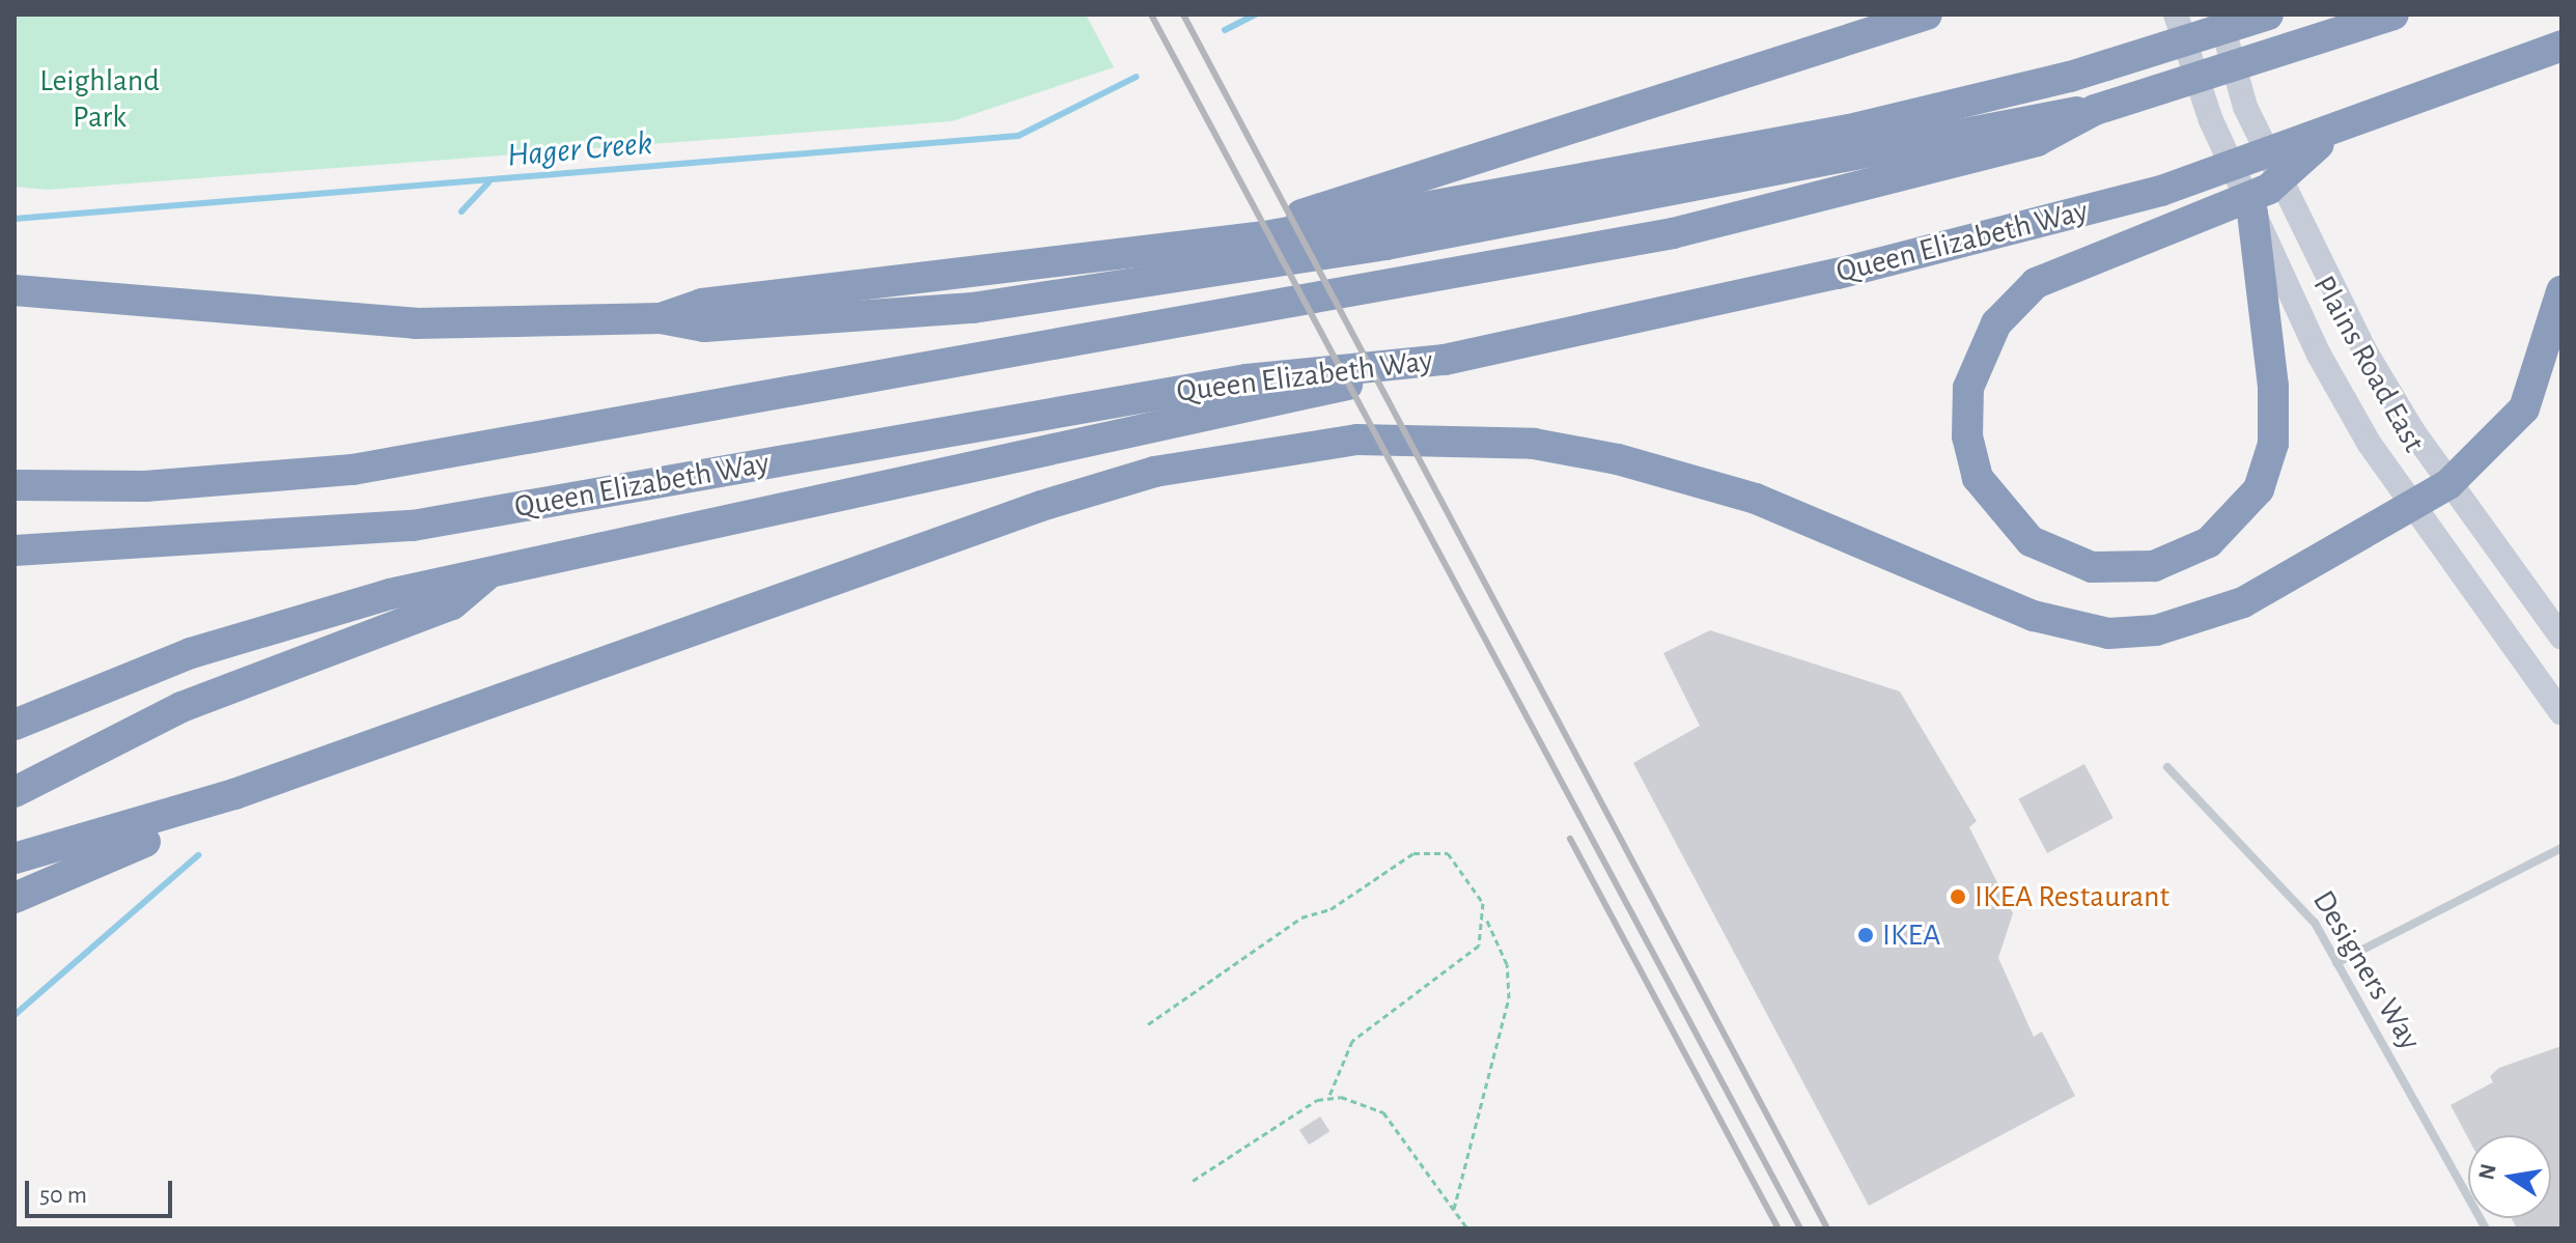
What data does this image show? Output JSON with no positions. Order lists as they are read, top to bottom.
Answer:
{
  "streets": {
    "highway": ["Queen Elizabeth Way"],
    "main road": ["Plains Road East"],
    "lane": ["Designers Way"]
  },
  "water": ["Hager Creek"],
  "parks": ["Leighland Park"],
  "places": ["IKEA Restaurant", "IKEA"],
  "scale_bar": "50 m",
  "north": "left"
}
